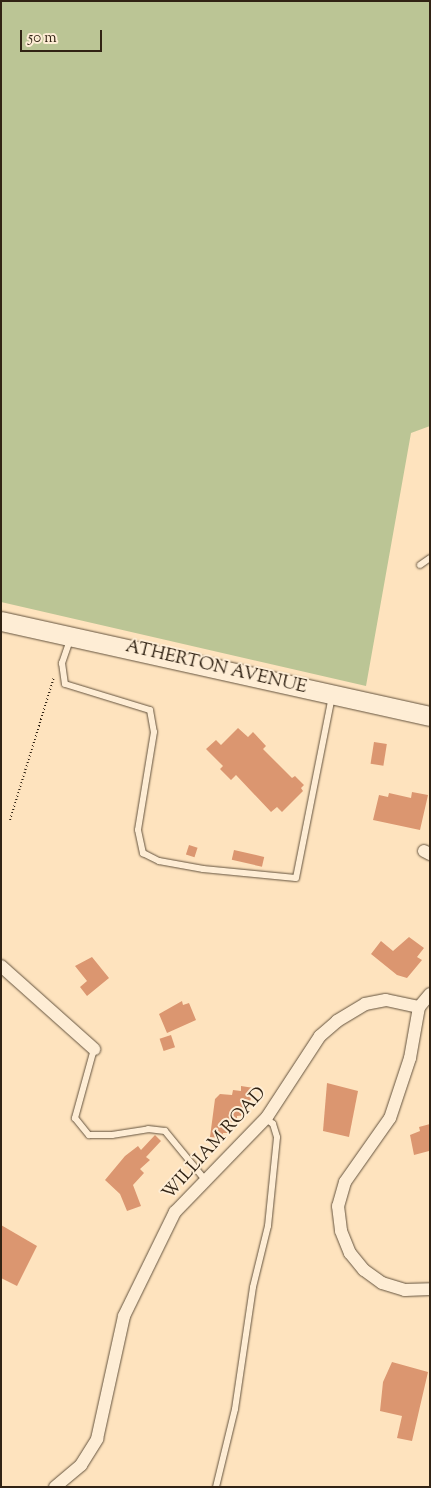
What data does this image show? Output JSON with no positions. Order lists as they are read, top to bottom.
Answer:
{
  "streets": {
    "main road": ["ATHERTON AVENUE"],
    "street": ["WILLIAM ROAD"]
  },
  "scale_bar": "50 m"
}
